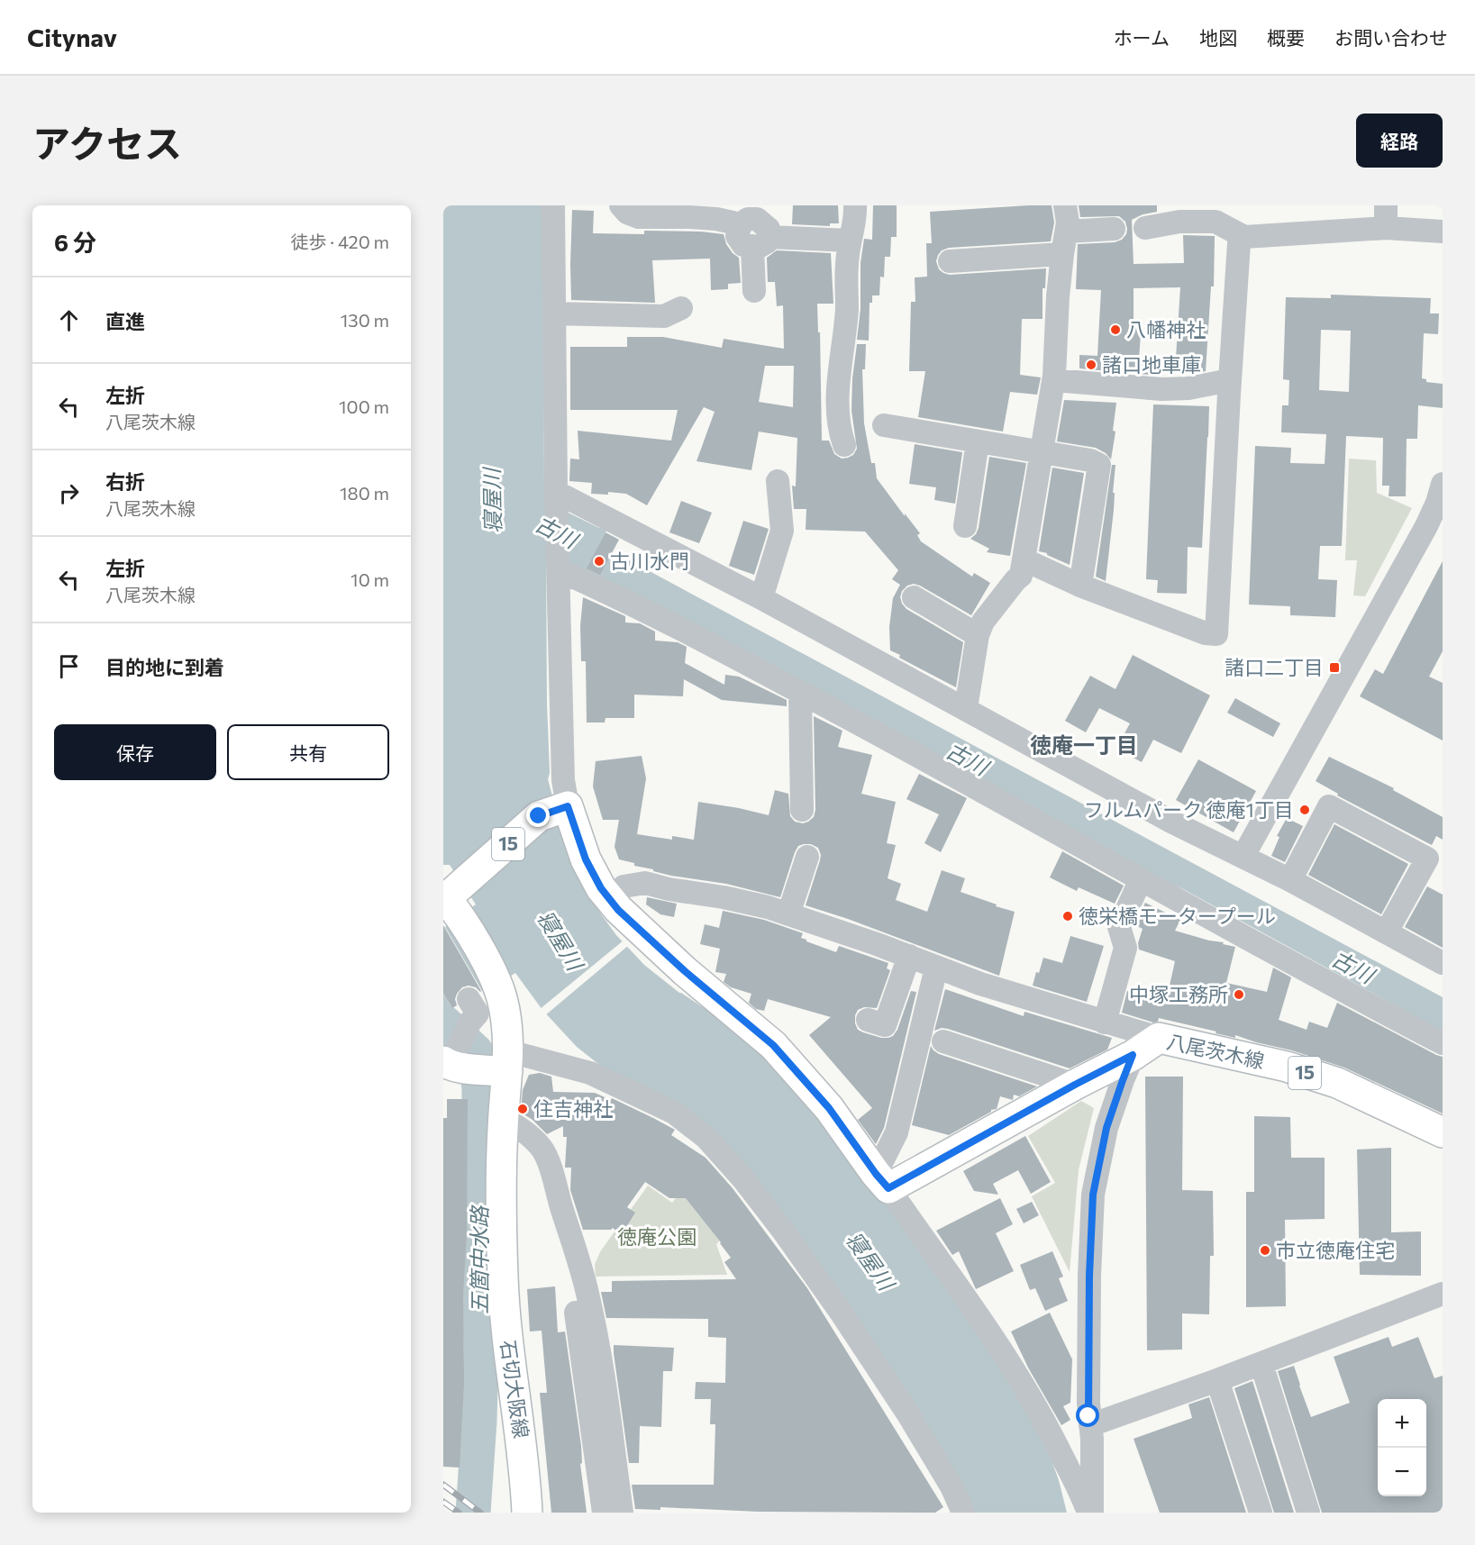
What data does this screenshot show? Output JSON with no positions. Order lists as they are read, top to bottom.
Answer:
{
  "streets": {
    "main road": ["15", "八尾茨木線", "石切大阪線"]
  },
  "crossings": [
    ["15", "石切大阪線"]
  ],
  "districts": ["徳庵一丁目"],
  "water": ["寝屋川", "古川", "五箇中水路"],
  "parks": ["徳庵公園"],
  "places": {
    "other": [
      "八幡神社",
      "諸口地車庫",
      "古川水門",
      "フルムパーク 徳庵1丁目",
      "徳栄橋モータープール",
      "中塚工務所",
      "住吉神社",
      "市立徳庵住宅"
    ],
    "transit": ["諸口二丁目"]
  },
  "page": {
    "header": "Citynav",
    "nav": [
      "ホーム",
      "地図",
      "概要",
      "お問い合わせ"
    ],
    "title": "アクセス",
    "buttons": [
      "経路",
      ["保存", "共有"]
    ],
    "heading": ["6 分", "徒歩 · 420 m"],
    "list": [
      ["直進", "130 m"],
      ["左折", "八尾茨木線", "100 m"],
      ["右折", "八尾茨木線", "180 m"],
      ["左折", "八尾茨木線", "10 m"],
      "目的地に到着"
    ],
    "map_buttons": ["+", "−"]
  }
}
